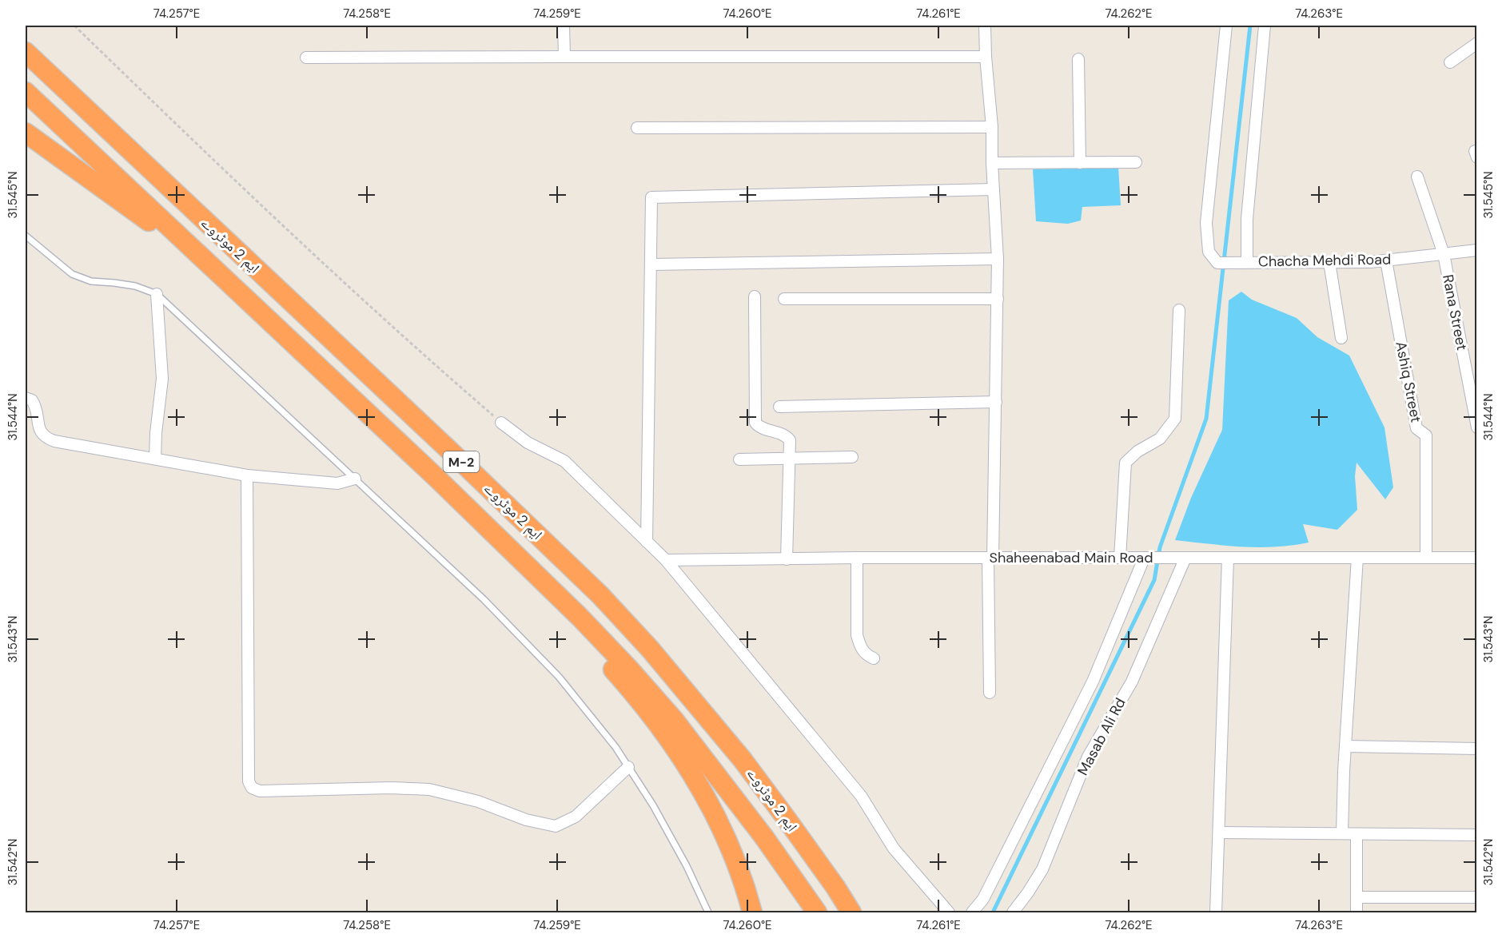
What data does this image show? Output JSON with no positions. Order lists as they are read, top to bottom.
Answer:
{
  "streets": {
    "highway": ["ایم 2 موٹروے", "M-2"],
    "street": [
      "Chacha Mehdi Road",
      "Rana Street",
      "Ashiq Street",
      "Shaheenabad Main Road",
      "Masab Ali Rd"
    ]
  },
  "crossings": [
    ["Chacha Mehdi Road", "Rana Street"],
    ["Chacha Mehdi Road", "Ashiq Street"],
    ["Ashiq Street", "Shaheenabad Main Road"],
    ["Shaheenabad Main Road", "Masab Ali Rd"]
  ],
  "coordinates": [
    "74.257°E",
    "74.258°E",
    "74.259°E",
    "74.260°E",
    "74.261°E",
    "74.262°E",
    "74.263°E",
    "31.545°N",
    "31.544°N",
    "31.543°N",
    "31.542°N"
  ]
}
